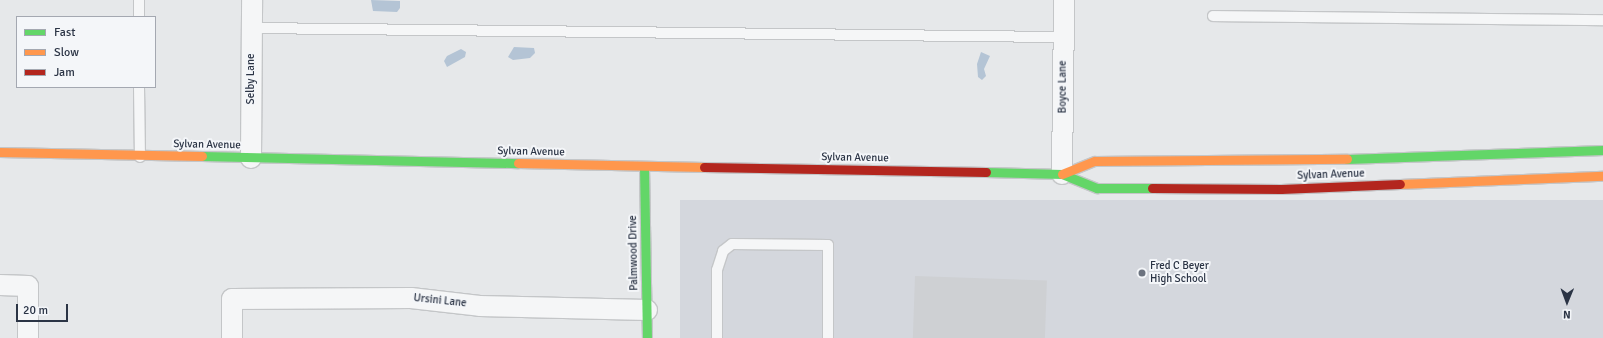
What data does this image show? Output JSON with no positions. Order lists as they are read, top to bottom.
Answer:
{
  "streets": {
    "main road": ["Sylvan Avenue", "Palmwood Drive"],
    "street": ["Selby Lane", "Boyce Lane", "Ursini Lane"]
  },
  "crossings": [
    ["Selby Lane", "Sylvan Avenue"],
    ["Boyce Lane", "Sylvan Avenue"],
    ["Sylvan Avenue", "Palmwood Drive"],
    ["Palmwood Drive", "Ursini Lane"]
  ],
  "places": ["Fred C Beyer High School"],
  "legend": ["Fast", "Slow", "Jam"],
  "scale_bar": "20 m",
  "north": "bottom"
}
